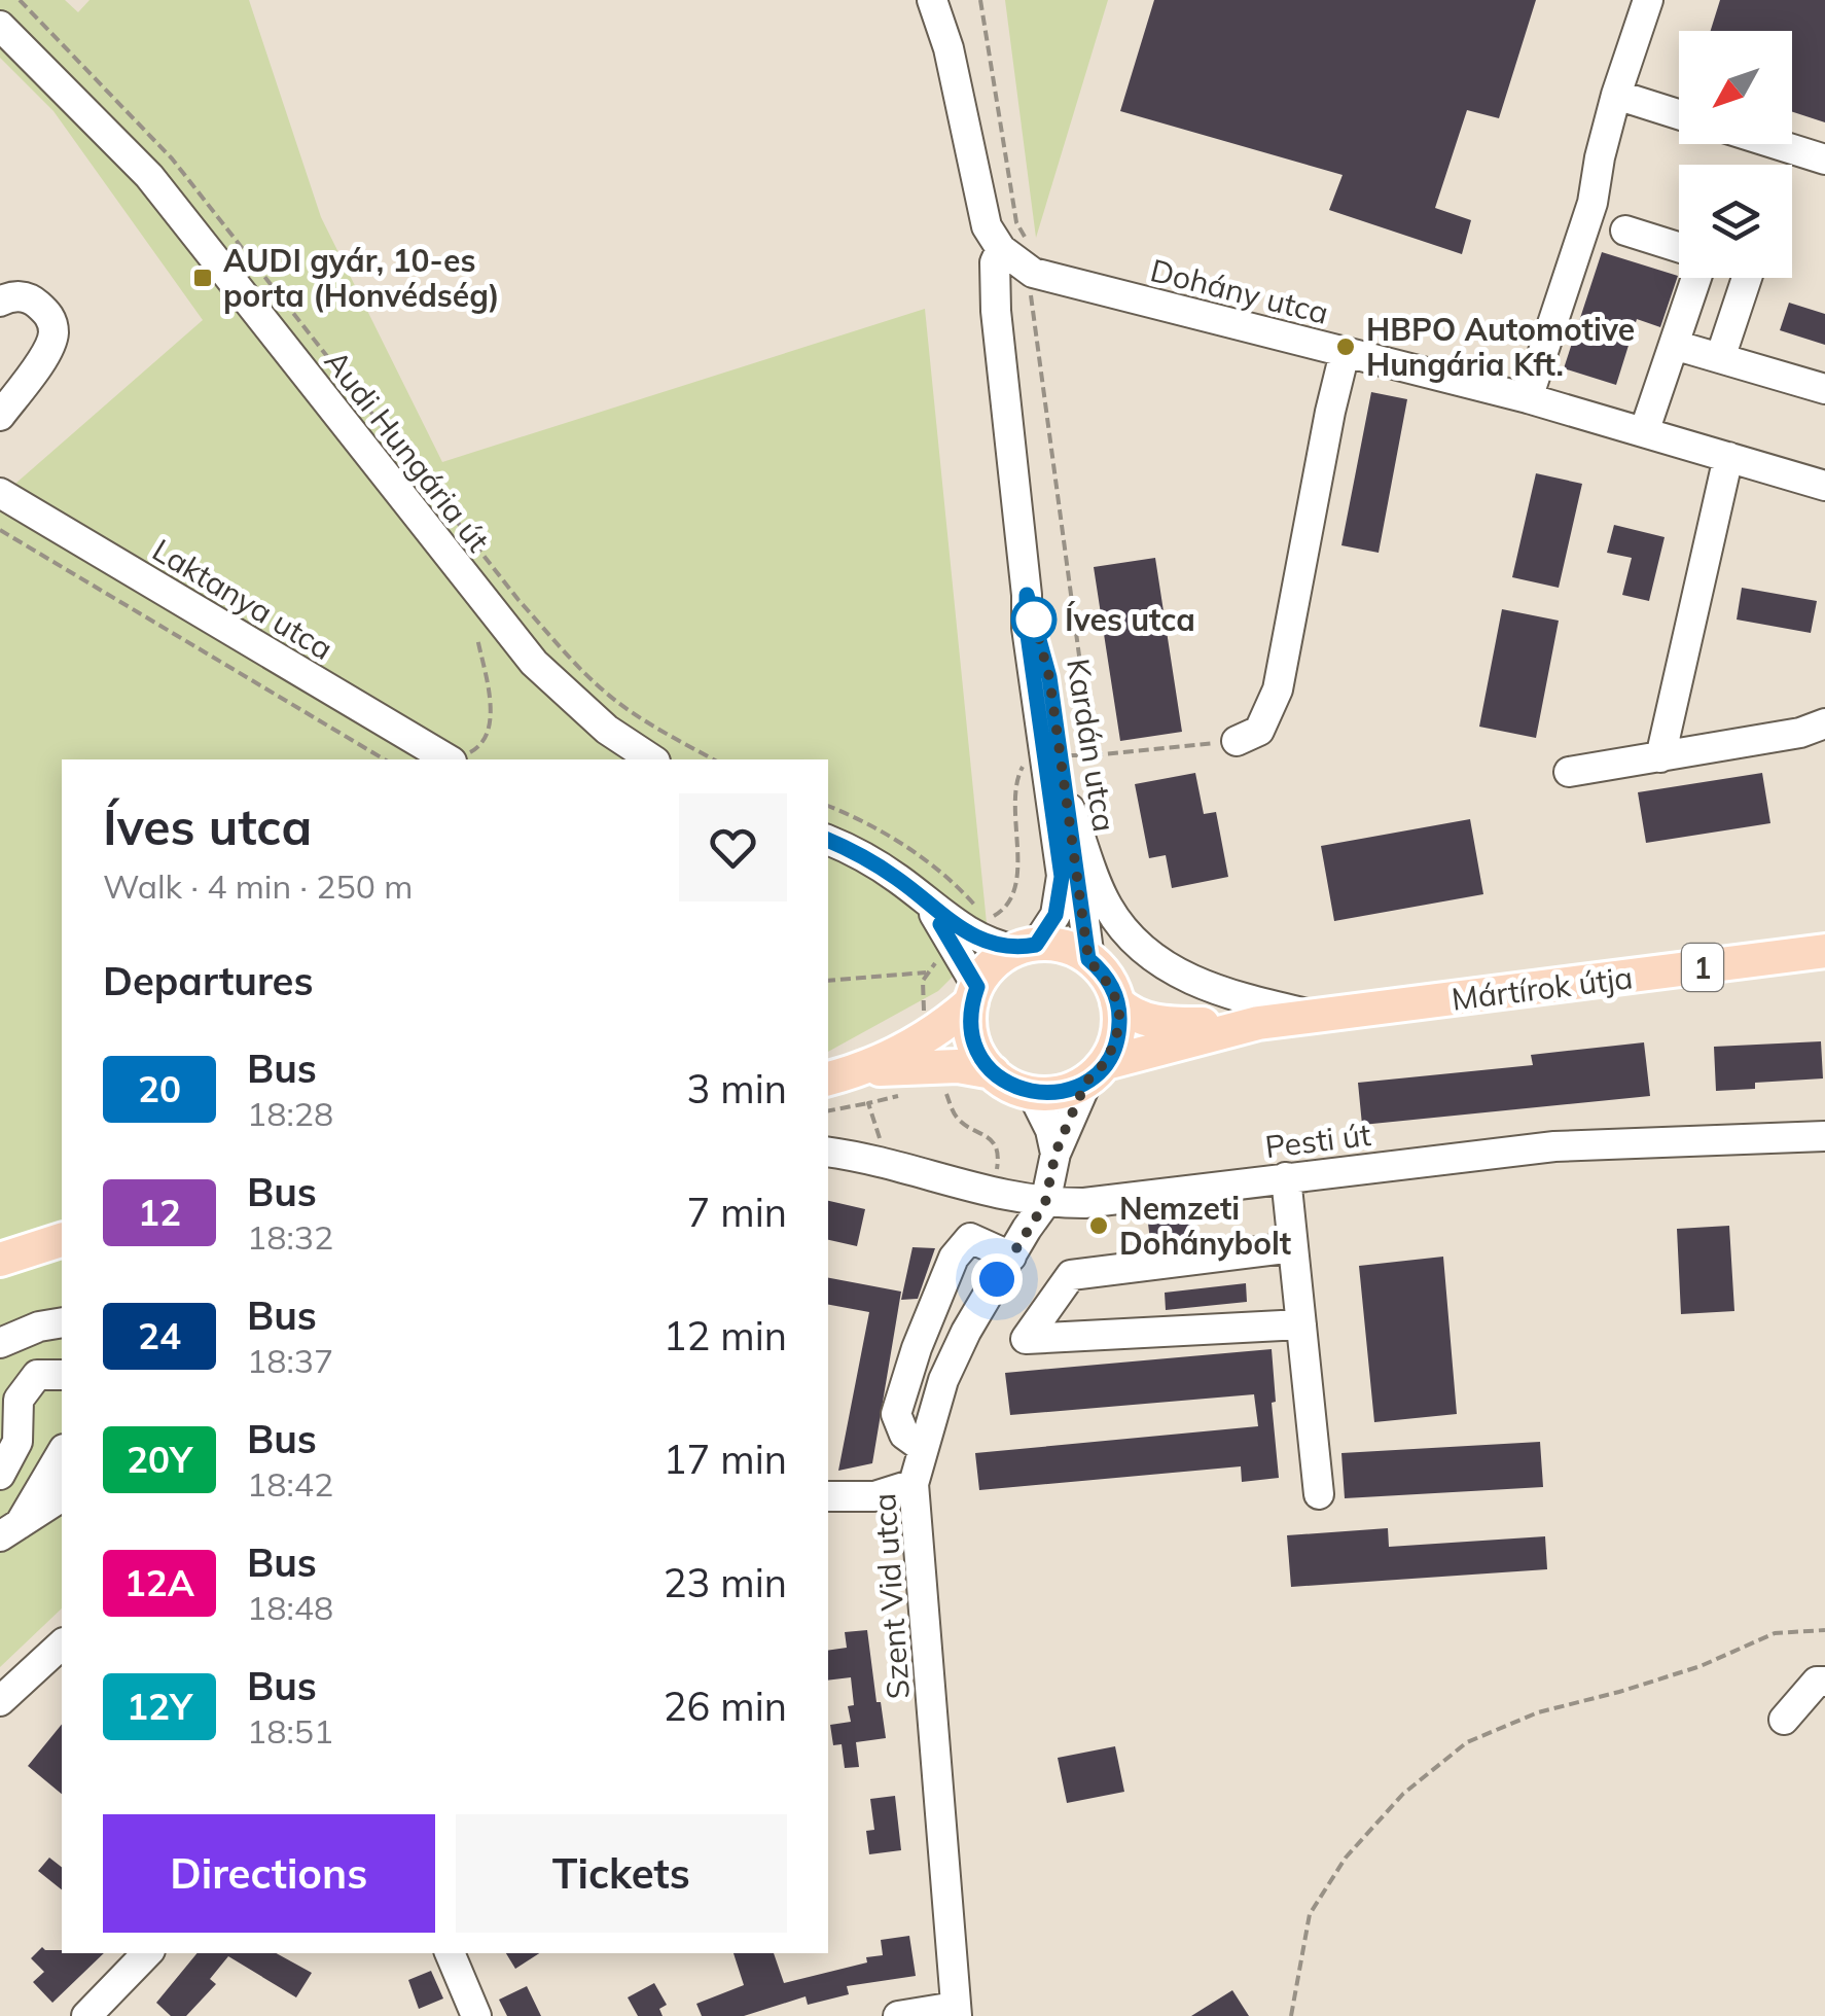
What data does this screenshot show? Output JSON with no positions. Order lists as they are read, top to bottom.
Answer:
{
  "streets": {
    "main road": ["1", "Mártírok útja"],
    "street": [
      "Dohány utca",
      "Audi Hungária út",
      "Laktanya utca",
      "Kardán utca",
      "Pesti út",
      "Szent Vid utca"
    ]
  },
  "crossings": [
    ["Kardán utca", "Mártírok útja"],
    ["Pesti út", "Szent Vid utca"]
  ],
  "places": {
    "transit": ["AUDI gyár, 10-es porta (Honvédség)"],
    "other": ["HBPO Automotive Hungária Kft.", "Íves utca", "Nemzeti Dohánybolt"]
  },
  "lines": ["bus line 20"],
  "north": "bottom left",
  "page": {
    "heading": [
      ["Íves utca", "Walk · 4 min · 250 m"],
      "Departures"
    ],
    "list": [
      {
        "mark": "20",
        "name": "Bus",
        "note": "18:28",
        "value": "3 min"
      },
      {
        "mark": "12",
        "name": "Bus",
        "note": "18:32",
        "value": "7 min"
      },
      {
        "mark": "24",
        "name": "Bus",
        "note": "18:37",
        "value": "12 min"
      },
      {
        "mark": "20Y",
        "name": "Bus",
        "note": "18:42",
        "value": "17 min"
      },
      {
        "mark": "12A",
        "name": "Bus",
        "note": "18:48",
        "value": "23 min"
      },
      {
        "mark": "12Y",
        "name": "Bus",
        "note": "18:51",
        "value": "26 min"
      }
    ],
    "buttons": ["Directions", "Tickets"]
  }
}
